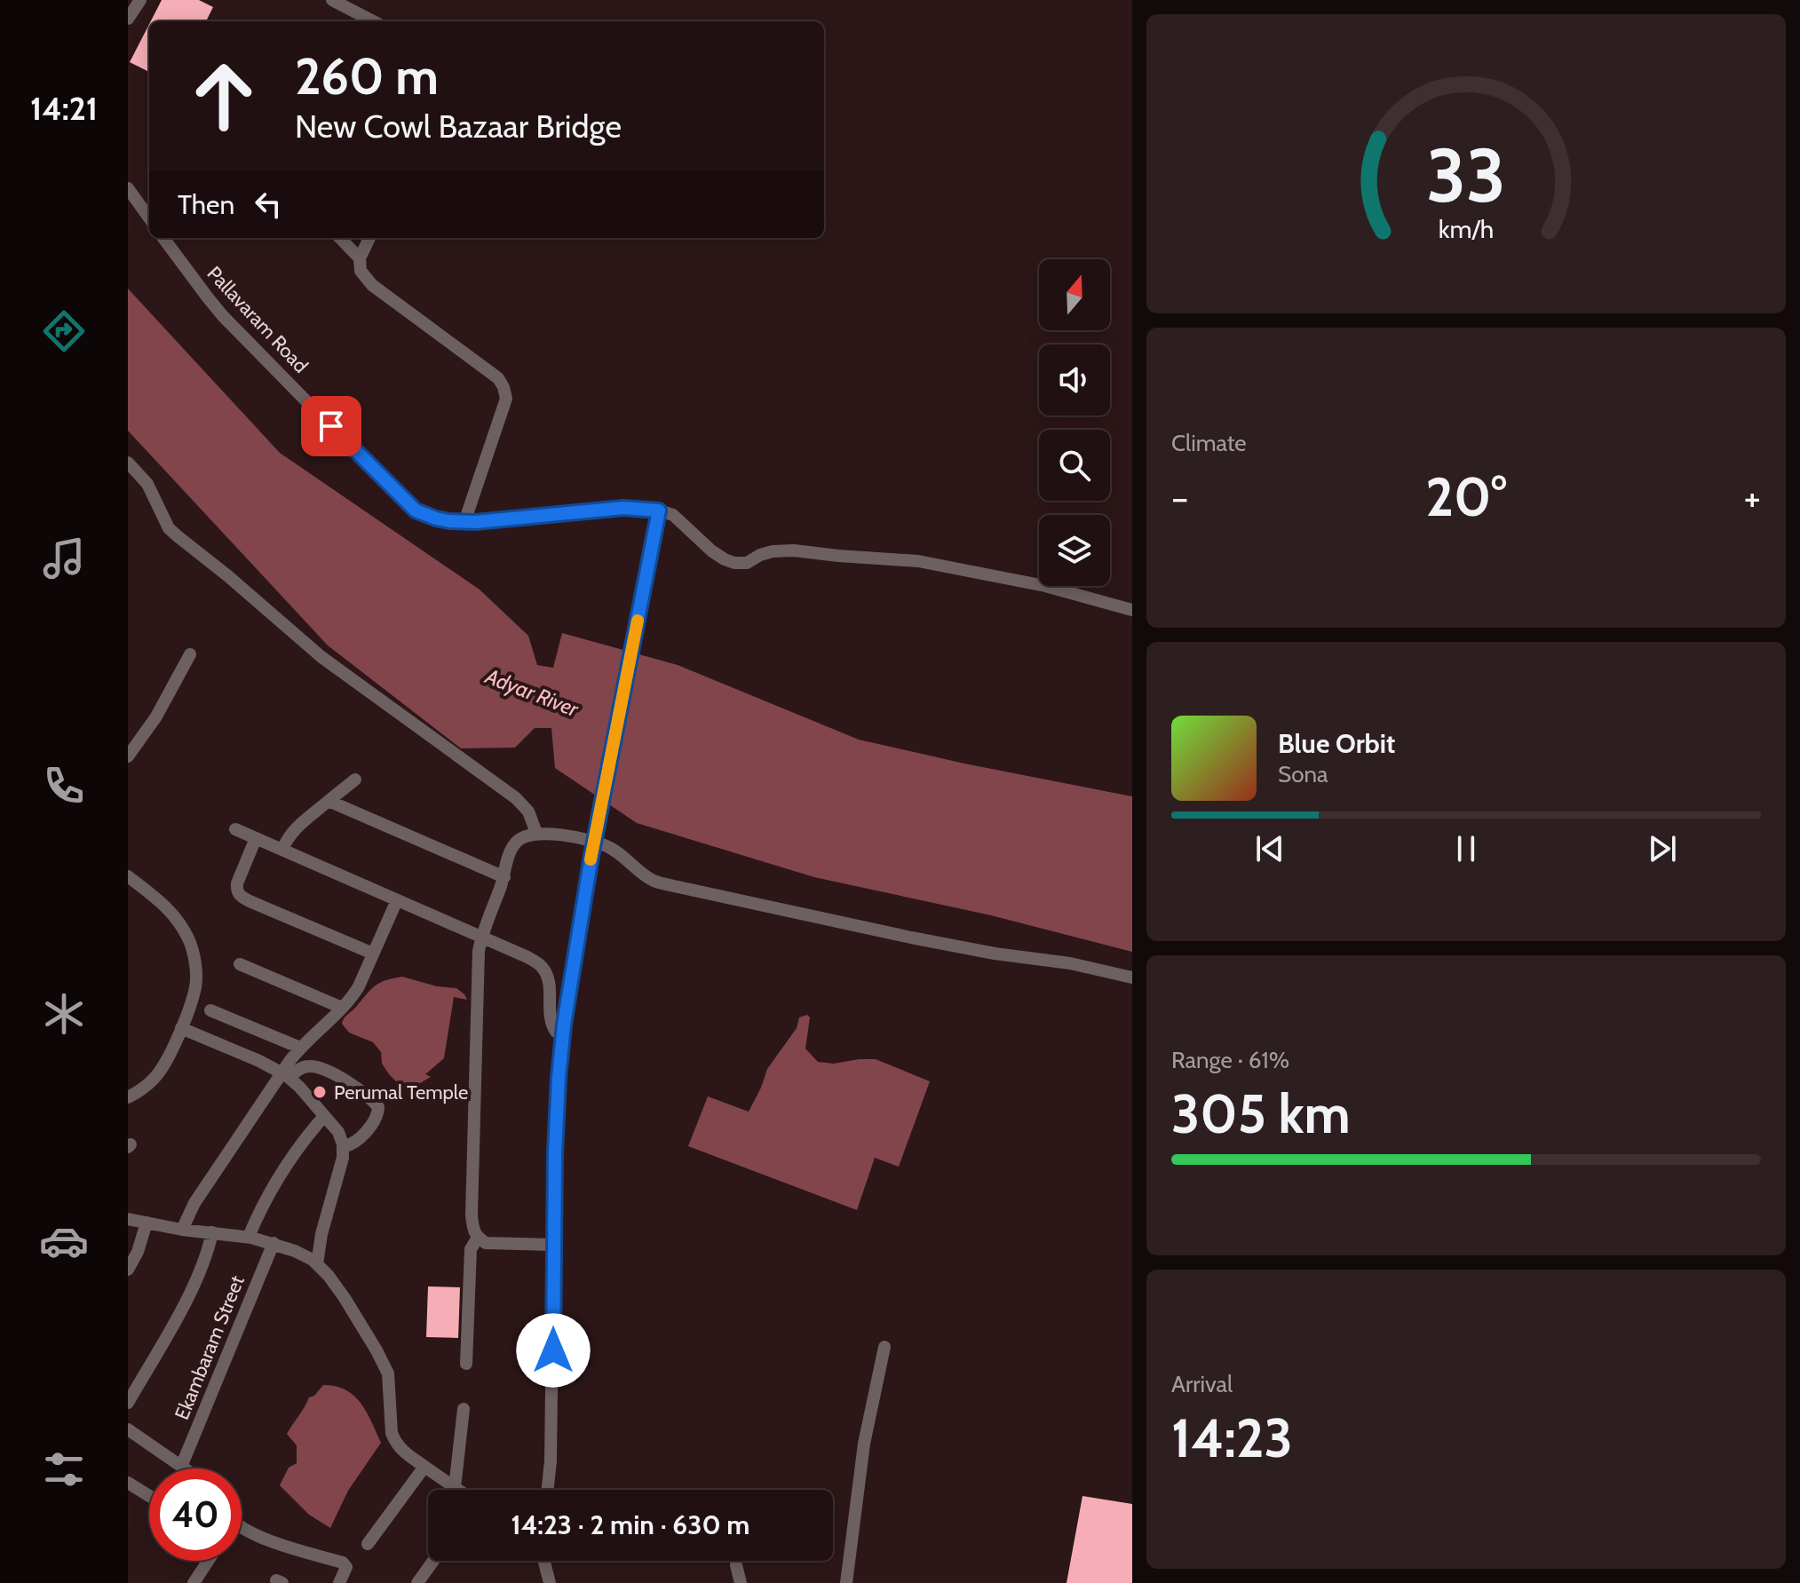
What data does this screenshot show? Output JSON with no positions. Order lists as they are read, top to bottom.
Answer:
{
  "streets": {
    "street": ["Pallavaram Road", "Ekambaram Street"]
  },
  "water": ["Adyar River"],
  "places": ["Perumal Temple"],
  "north": "top",
  "page": {
    "tabs": "14:21",
    "turn": ["260 m", "New Cowl Bazaar Bridge"],
    "then": "Then",
    "tile": [
      "Climate",
      ["Range · 61%", "305 km"],
      ["Arrival", "14:23"]
    ],
    "heat": ["−", "20°", "+"],
    "song": ["Blue Orbit", "Sona"],
    "limit": "40",
    "trip": "14:23 · 2 min · 630 m",
    "gauge": ["33", "km/h"]
  }
}
